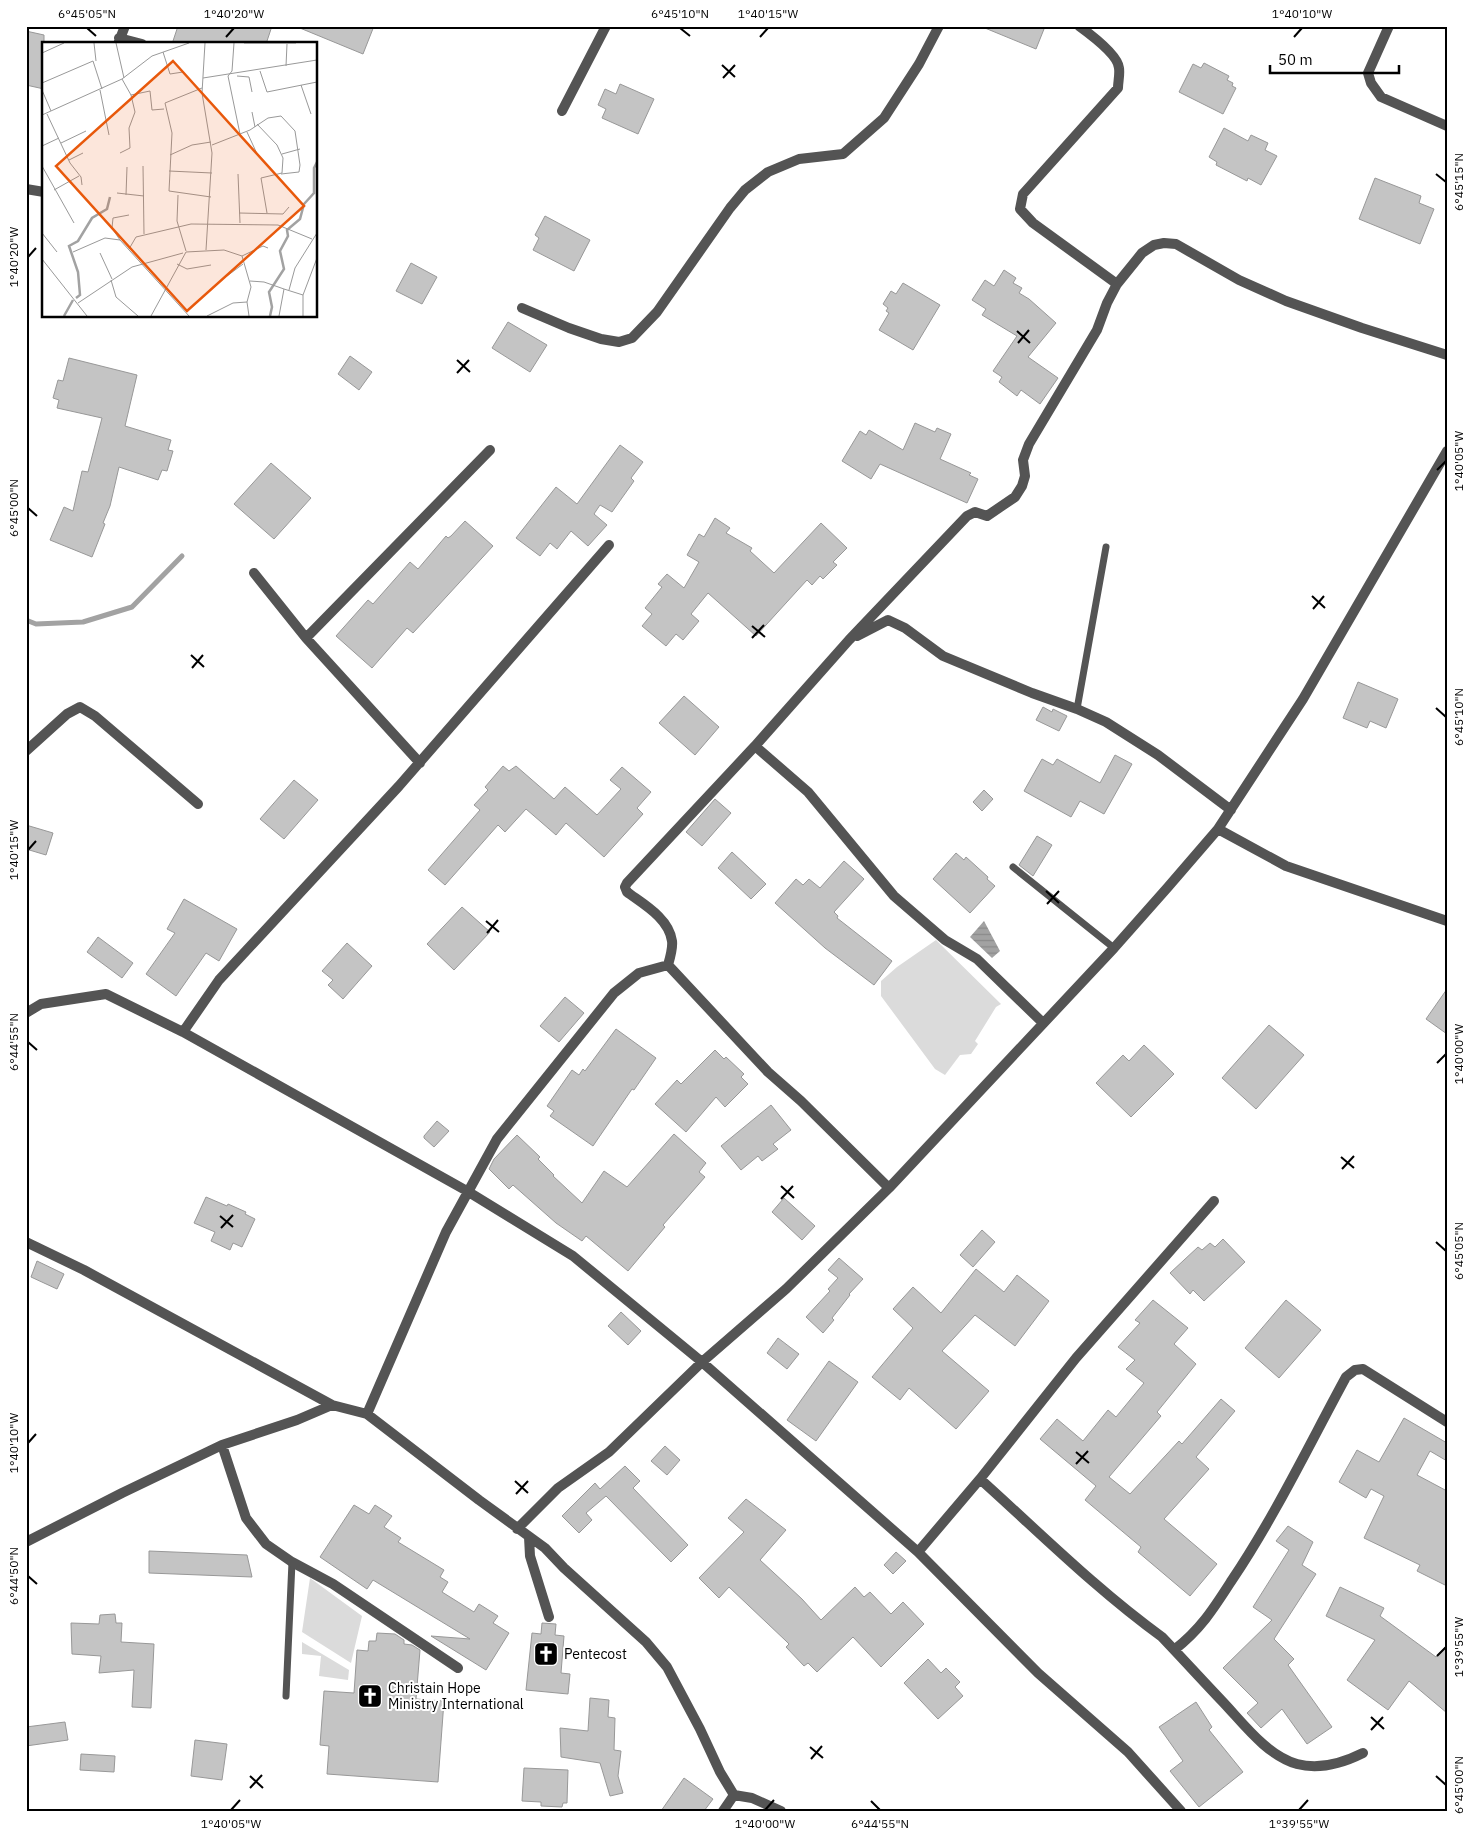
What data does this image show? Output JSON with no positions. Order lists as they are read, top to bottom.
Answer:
{
  "places": {
    "church": ["Pentecost", "Christain Hope Ministry International"]
  },
  "scale_bar": "50 m",
  "coordinates": [
    "6°45'05\"N",
    "1°40'20\"W",
    "6°45'10\"N",
    "1°40'15\"W",
    "1°40'10\"W",
    "6°45'15\"N",
    "1°40'05\"W",
    "6°45'00\"N",
    "6°44'55\"N",
    "1°40'00\"W",
    "6°44'50\"N",
    "1°39'55\"W"
  ]
}
